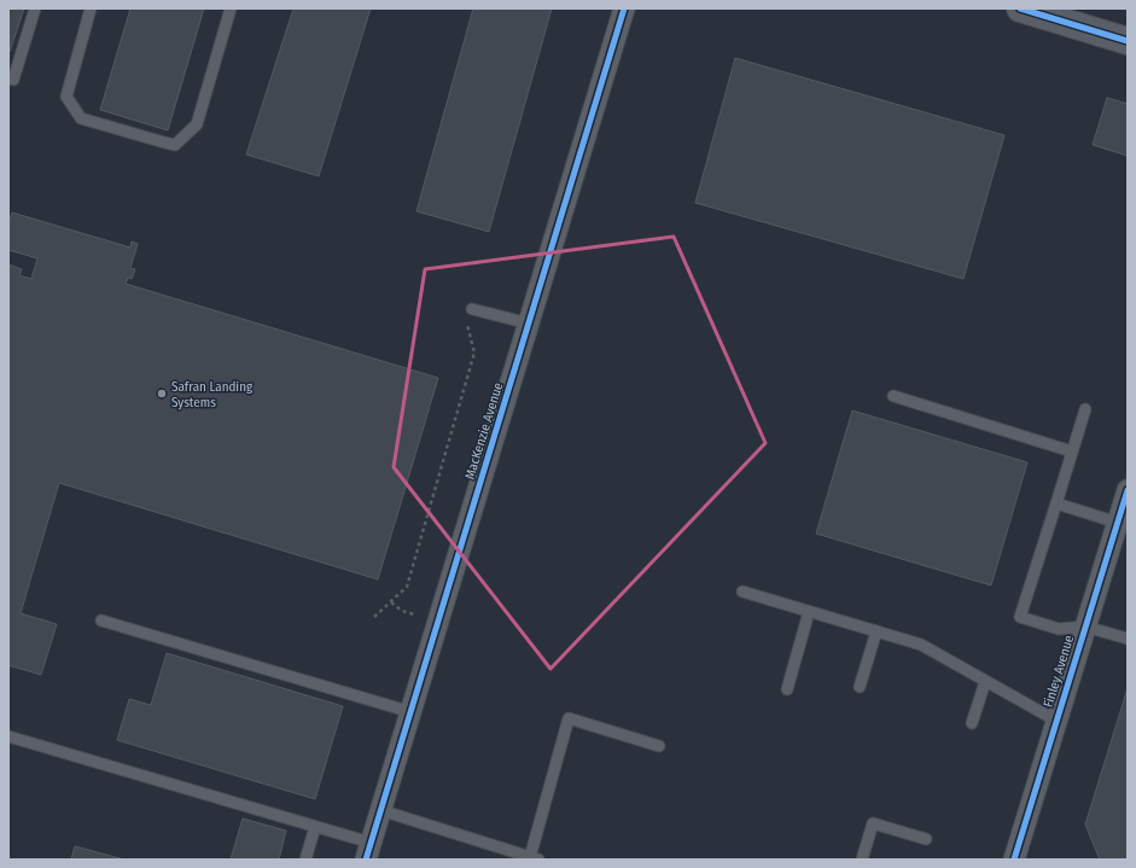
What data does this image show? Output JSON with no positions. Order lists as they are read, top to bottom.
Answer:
{
  "streets": {
    "street": ["MacKenzie Avenue", "Finley Avenue"]
  },
  "places": ["Safran Landing Systems"]
}
